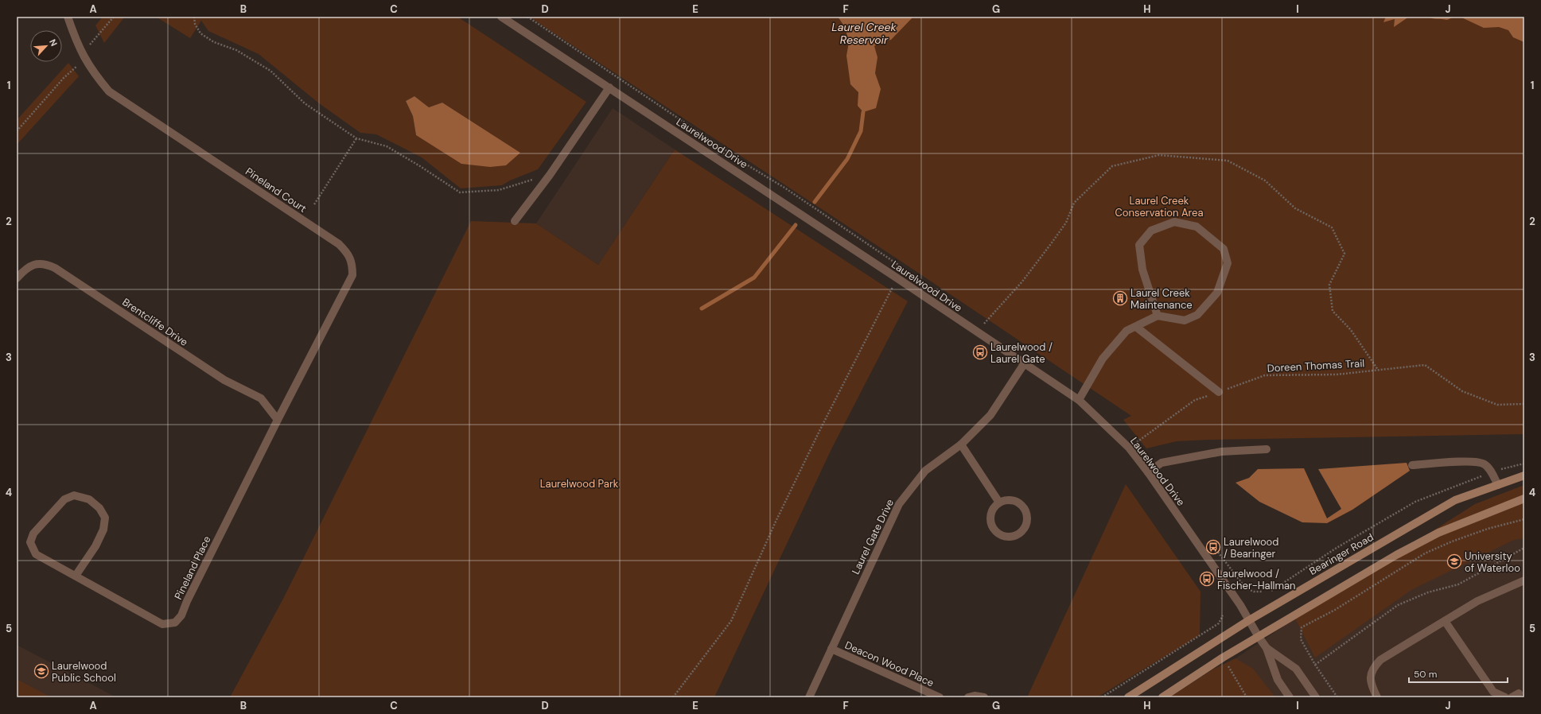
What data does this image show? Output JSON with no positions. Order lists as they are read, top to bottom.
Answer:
{
  "streets": {
    "main road": ["Bearinger Road"],
    "street": [
      "Laurelwood Drive",
      "Pineland Court",
      "Brentcliffe Drive",
      "Laurel Gate Drive",
      "Pineland Place",
      "Deacon Wood Place"
    ],
    "path": ["Doreen Thomas Trail"]
  },
  "crossings": [
    ["Laurelwood Drive", "Laurel Gate Drive"],
    ["Laurelwood Drive", "Bearinger Road"],
    ["Pineland Court", "Brentcliffe Drive"],
    ["Pineland Court", "Pineland Place"],
    ["Brentcliffe Drive", "Pineland Place"],
    ["Laurel Gate Drive", "Deacon Wood Place"]
  ],
  "water": ["Laurel Creek Reservoir"],
  "parks": ["Laurel Creek Conservation Area", "Laurelwood Park"],
  "places": {
    "building": ["Laurel Creek Maintenance"],
    "bus stop": ["Laurelwood / Laurel Gate", "Laurelwood / Bearinger", "Laurelwood / Fischer-Hallman"],
    "school or university": ["University of Waterloo", "Laurelwood Public School"]
  },
  "scale_bar": "50 m",
  "north": "top right",
  "grid": {
    "columns": [
      "A",
      "B",
      "C",
      "D",
      "E",
      "F",
      "G",
      "H",
      "I",
      "J"
    ],
    "rows": [
      "1",
      "2",
      "3",
      "4",
      "5"
    ]
  }
}
